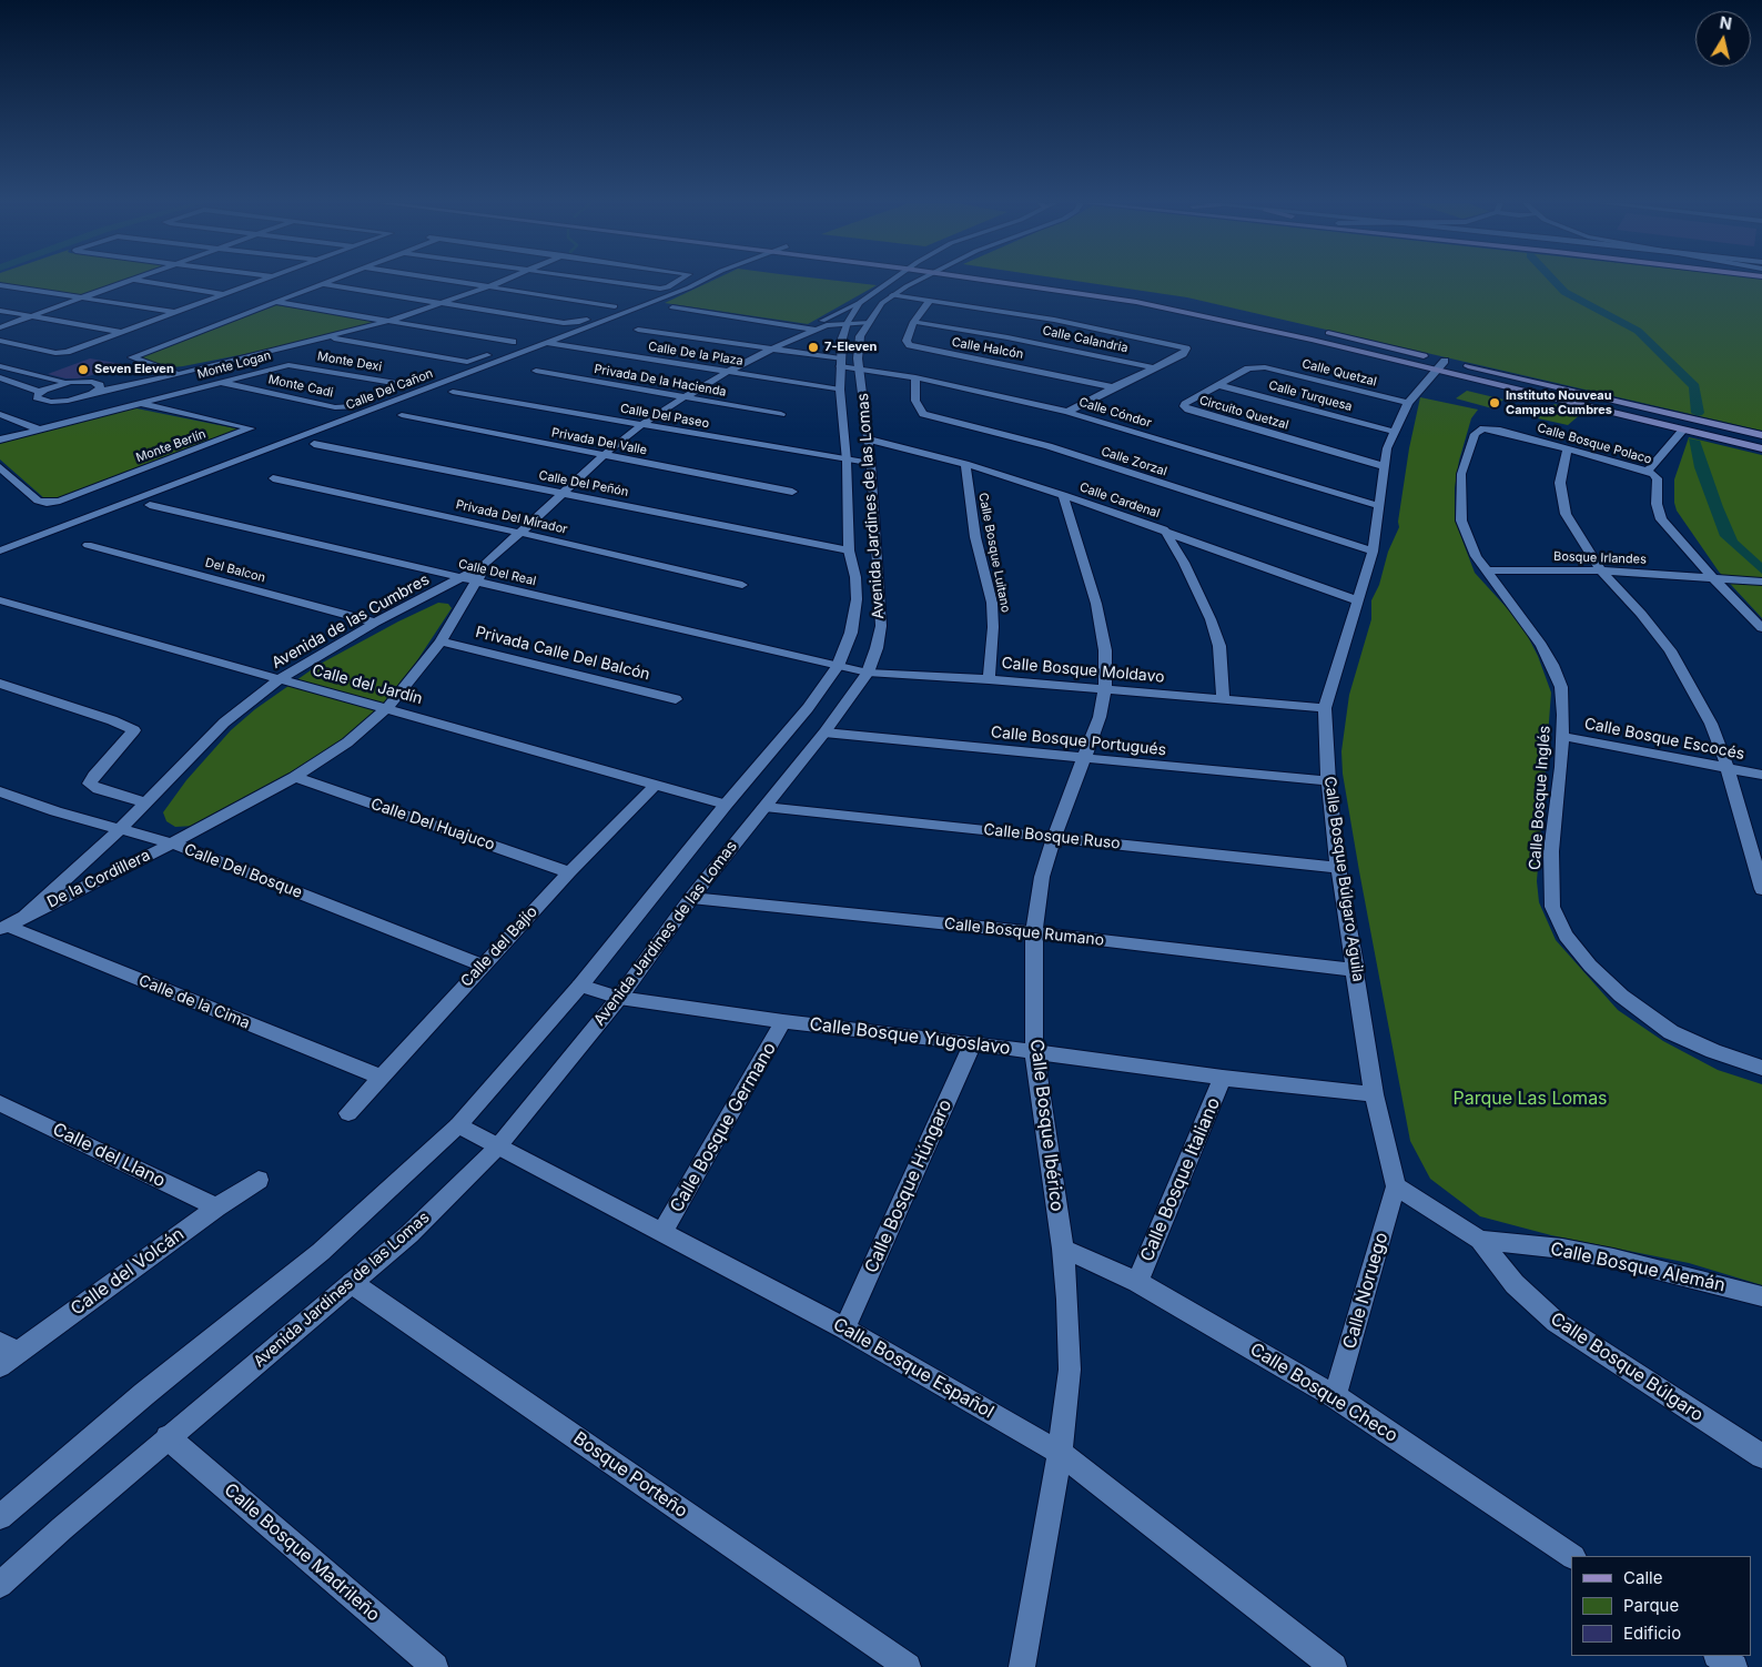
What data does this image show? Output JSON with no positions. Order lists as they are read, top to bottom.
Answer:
{
  "streets": {
    "street": [
      "Calle Calandria",
      "Calle Halcón",
      "Calle De la Plaza",
      "Monte Dexi",
      "Monte Logan",
      "Calle Quetzal",
      "Privada De la Hacienda",
      "Monte Cadi",
      "Calle Del Cañon",
      "Calle Turquesa",
      "Calle Cóndor",
      "Circuito Quetzal",
      "Calle Del Paseo",
      "Privada Del Valle",
      "Calle Bosque Polaco",
      "Monte Berlín",
      "Calle Zorzal",
      "Calle Del Peñón",
      "Calle Cardenal",
      "Avenida Jardines de las Lomas",
      "Privada Del Mirador",
      "Calle Bosque Luitano",
      "Bosque Irlandes",
      "Del Balcon",
      "Calle Del Real",
      "Avenida de las Cumbres",
      "Privada Calle Del Balcón",
      "Calle Bosque Moldavo",
      "Calle del Jardín",
      "Calle Bosque Escocés",
      "Calle Bosque Portugués",
      "Calle Bosque Inglés",
      "Calle Del Huajuco",
      "Calle Bosque Ruso",
      "Calle Del Bosque",
      "De la Cordillera",
      "Calle Bosque Búlgaro Aguila",
      "Calle Bosque Rumano",
      "Calle del Bajío",
      "Calle de la Cima",
      "Calle Bosque Yugoslavo",
      "Calle Bosque Ibérico",
      "Calle Bosque Germano",
      "Calle del Llano",
      "Calle Bosque Italiano",
      "Calle Bosque Húngaro",
      "Calle Bosque Alemán",
      "Calle del Volcán",
      "Calle Noruego",
      "Calle Bosque Búlgaro",
      "Calle Bosque Español",
      "Calle Bosque Checo",
      "Bosque Porteño",
      "Calle Bosque Madrileño"
    ]
  },
  "crossings": [
    ["Calle Calandria", "Calle Halcón"],
    ["Calle De la Plaza", "Calle Del Cañon"],
    ["Calle De la Plaza", "Avenida Jardines de las Lomas"],
    ["Calle De la Plaza", "Avenida de las Cumbres"],
    ["Monte Dexi", "Monte Logan"],
    ["Monte Dexi", "Monte Cadi"],
    ["Monte Logan", "Monte Cadi"],
    ["Monte Logan", "Monte Berlín"],
    ["Calle Quetzal", "Circuito Quetzal"],
    ["Calle Quetzal", "Calle Bosque Búlgaro Aguila"],
    ["Privada De la Hacienda", "Avenida de las Cumbres"],
    ["Calle Turquesa", "Circuito Quetzal"],
    ["Calle Turquesa", "Calle Bosque Búlgaro Aguila"],
    ["Calle Cóndor", "Calle Zorzal"],
    ["Calle Cóndor", "Avenida Jardines de las Lomas"],
    ["Calle Cóndor", "Avenida de las Cumbres"],
    ["Calle Cóndor", "Calle Bosque Búlgaro Aguila"],
    ["Circuito Quetzal", "Calle Bosque Búlgaro Aguila"],
    ["Calle Del Paseo", "Avenida Jardines de las Lomas"],
    ["Calle Del Paseo", "Avenida de las Cumbres"],
    ["Privada Del Valle", "Avenida de las Cumbres"],
    ["Calle Bosque Polaco", "Calle Bosque Inglés"],
    ["Calle Zorzal", "Calle Bosque Búlgaro Aguila"],
    ["Calle Del Peñón", "Avenida Jardines de las Lomas"],
    ["Calle Del Peñón", "Avenida de las Cumbres"],
    ["Calle Cardenal", "Avenida Jardines de las Lomas"],
    ["Calle Cardenal", "Calle Bosque Luitano"],
    ["Calle Cardenal", "Calle Bosque Búlgaro Aguila"],
    ["Calle Cardenal", "Calle Bosque Ibérico"],
    ["Avenida Jardines de las Lomas", "Calle Del Real"],
    ["Avenida Jardines de las Lomas", "Avenida de las Cumbres"],
    ["Avenida Jardines de las Lomas", "Calle Bosque Moldavo"],
    ["Avenida Jardines de las Lomas", "Calle del Jardín"],
    ["Avenida Jardines de las Lomas", "Calle Bosque Portugués"],
    ["Avenida Jardines de las Lomas", "Calle Bosque Ruso"],
    ["Avenida Jardines de las Lomas", "Calle Bosque Rumano"],
    ["Avenida Jardines de las Lomas", "Calle Bosque Yugoslavo"],
    ["Avenida Jardines de las Lomas", "Calle Bosque Español"],
    ["Avenida Jardines de las Lomas", "Bosque Porteño"],
    ["Avenida Jardines de las Lomas", "Calle Bosque Madrileño"],
    ["Privada Del Mirador", "Avenida de las Cumbres"],
    ["Calle Bosque Luitano", "Calle Bosque Moldavo"],
    ["Bosque Irlandes", "Calle Bosque Inglés"],
    ["Del Balcon", "Avenida de las Cumbres"],
    ["Calle Del Real", "Avenida de las Cumbres"],
    ["Calle Del Real", "Calle Bosque Moldavo"],
    ["Avenida de las Cumbres", "Privada Calle Del Balcón"],
    ["Avenida de las Cumbres", "Calle del Jardín"],
    ["Avenida de las Cumbres", "Calle Del Huajuco"],
    ["Avenida de las Cumbres", "Calle Del Bosque"],
    ["Avenida de las Cumbres", "De la Cordillera"],
    ["Calle Bosque Moldavo", "Calle Bosque Búlgaro Aguila"],
    ["Calle Bosque Moldavo", "Calle Bosque Ibérico"],
    ["Calle del Jardín", "Calle del Bajío"],
    ["Calle Bosque Escocés", "Calle Bosque Inglés"],
    ["Calle Bosque Portugués", "Calle Bosque Búlgaro Aguila"],
    ["Calle Bosque Portugués", "Calle Bosque Ibérico"],
    ["Calle Del Huajuco", "Calle del Bajío"],
    ["Calle Bosque Ruso", "Calle Bosque Búlgaro Aguila"],
    ["Calle Bosque Ruso", "Calle Bosque Ibérico"],
    ["Calle Del Bosque", "De la Cordillera"],
    ["Calle Del Bosque", "Calle del Bajío"],
    ["De la Cordillera", "Calle de la Cima"],
    ["Calle Bosque Búlgaro Aguila", "Calle Bosque Rumano"],
    ["Calle Bosque Búlgaro Aguila", "Calle Bosque Yugoslavo"],
    ["Calle Bosque Búlgaro Aguila", "Calle Noruego"],
    ["Calle Bosque Rumano", "Calle Bosque Ibérico"],
    ["Calle del Bajío", "Calle de la Cima"],
    ["Calle Bosque Yugoslavo", "Calle Bosque Ibérico"],
    ["Calle Bosque Yugoslavo", "Calle Bosque Germano"],
    ["Calle Bosque Yugoslavo", "Calle Bosque Italiano"],
    ["Calle Bosque Yugoslavo", "Calle Bosque Húngaro"],
    ["Calle Bosque Ibérico", "Calle Bosque Español"],
    ["Calle Bosque Ibérico", "Calle Bosque Checo"],
    ["Calle Bosque Germano", "Calle Bosque Español"],
    ["Calle del Llano", "Calle del Volcán"],
    ["Calle Bosque Italiano", "Calle Bosque Checo"],
    ["Calle Bosque Húngaro", "Calle Bosque Español"],
    ["Calle Bosque Alemán", "Calle Bosque Búlgaro"],
    ["Calle Noruego", "Calle Bosque Checo"]
  ],
  "parks": ["Parque Las Lomas"],
  "places": ["7-Eleven", "Seven Eleven", "Instituto Nouveau Campus Cumbres"],
  "legend": ["Calle", "Parque", "Edificio"],
  "north": "top"
}
